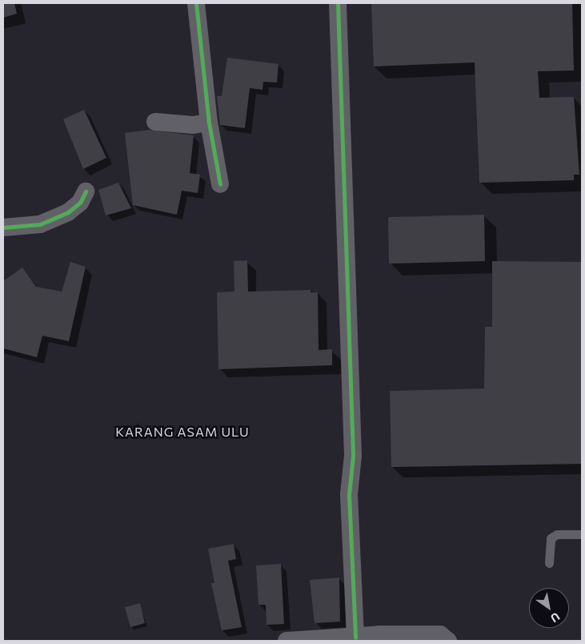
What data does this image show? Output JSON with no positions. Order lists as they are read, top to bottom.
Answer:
{
  "districts": ["KARANG ASAM ULU"],
  "north": "bottom right"
}
